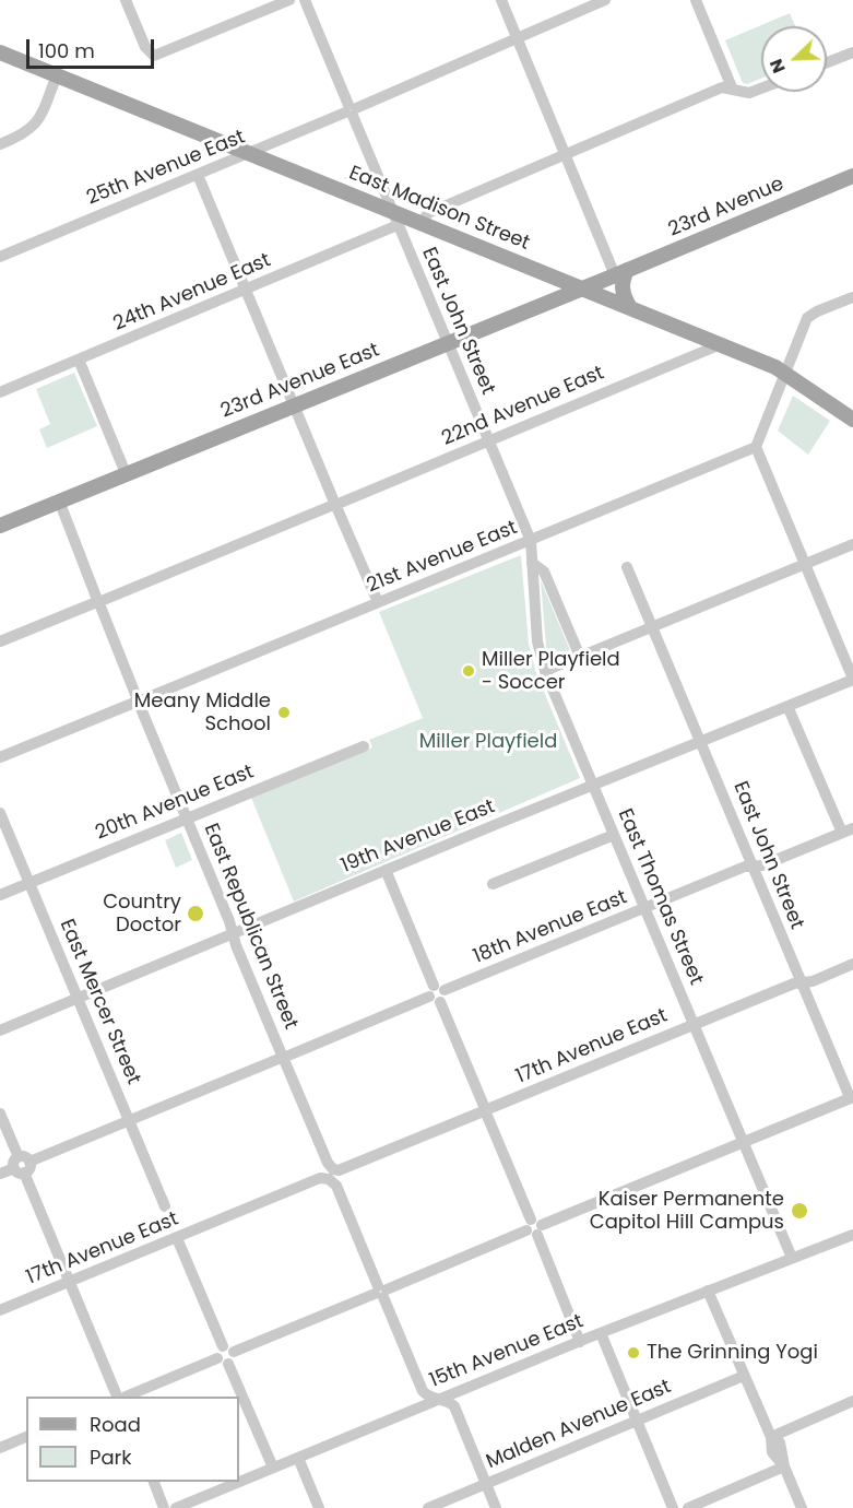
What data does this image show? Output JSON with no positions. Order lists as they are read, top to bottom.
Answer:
{
  "streets": {
    "main road": ["23rd Avenue", "East Madison Street", "23rd Avenue East"],
    "street": [
      "25th Avenue East",
      "24th Avenue East",
      "East John Street",
      "22nd Avenue East",
      "21st Avenue East",
      "20th Avenue East",
      "19th Avenue East",
      "East Thomas Street",
      "East Republican Street",
      "18th Avenue East",
      "East Mercer Street",
      "17th Avenue East",
      "15th Avenue East",
      "Malden Avenue East"
    ]
  },
  "crossings": [
    ["25th Avenue East", "East Madison Street"],
    ["25th Avenue East", "East John Street"],
    ["23rd Avenue", "23rd Avenue East"],
    ["East Madison Street", "East John Street"],
    ["East Madison Street", "23rd Avenue East"],
    ["East Madison Street", "22nd Avenue East"],
    ["24th Avenue East", "East John Street"],
    ["East John Street", "23rd Avenue East"],
    ["East John Street", "22nd Avenue East"],
    ["East John Street", "21st Avenue East"],
    ["East John Street", "19th Avenue East"],
    ["East John Street", "East Thomas Street"],
    ["East John Street", "18th Avenue East"],
    ["East John Street", "17th Avenue East"],
    ["23rd Avenue East", "East Republican Street"],
    ["22nd Avenue East", "East Republican Street"],
    ["21st Avenue East", "East Thomas Street"],
    ["21st Avenue East", "East Republican Street"],
    ["20th Avenue East", "East Republican Street"],
    ["20th Avenue East", "East Mercer Street"],
    ["19th Avenue East", "East Thomas Street"],
    ["19th Avenue East", "East Republican Street"],
    ["19th Avenue East", "East Mercer Street"],
    ["East Thomas Street", "18th Avenue East"],
    ["East Thomas Street", "17th Avenue East"],
    ["East Thomas Street", "15th Avenue East"],
    ["East Republican Street", "18th Avenue East"],
    ["East Republican Street", "17th Avenue East"],
    ["East Republican Street", "15th Avenue East"],
    ["East Republican Street", "Malden Avenue East"],
    ["18th Avenue East", "East Mercer Street"]
  ],
  "parks": ["Miller Playfield"],
  "places": [
    "Miller Playfield - Soccer",
    "Meany Middle School",
    "Country Doctor",
    "Kaiser Permanente Capitol Hill Campus",
    "The Grinning Yogi"
  ],
  "legend": ["Road", "Park"],
  "scale_bar": "100 m",
  "north": "bottom left"
}
